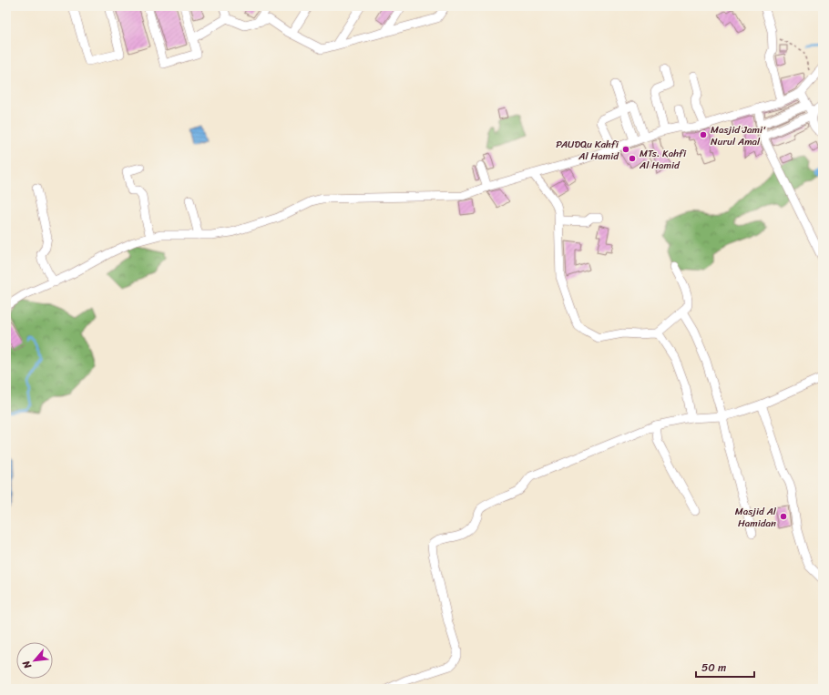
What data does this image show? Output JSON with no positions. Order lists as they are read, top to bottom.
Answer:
{
  "places": [
    "Masjid Jami' Nurul Amal",
    "PAUDQu Kahfi Al Hamid",
    "MTs. Kahfi Al Hamid",
    "Masjid Al Hamidan"
  ],
  "scale_bar": "50 m",
  "north": "bottom left"
}
